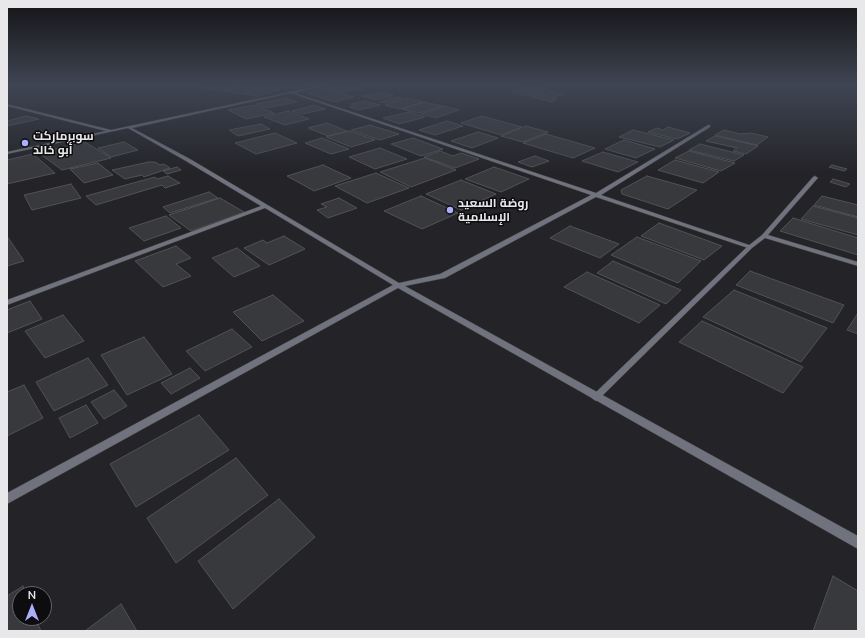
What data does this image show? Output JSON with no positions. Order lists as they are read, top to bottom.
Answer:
{
  "places": ["سوبرماركت أبو خالد", "روضة السعيد الإسلامية"],
  "north": "top"
}
